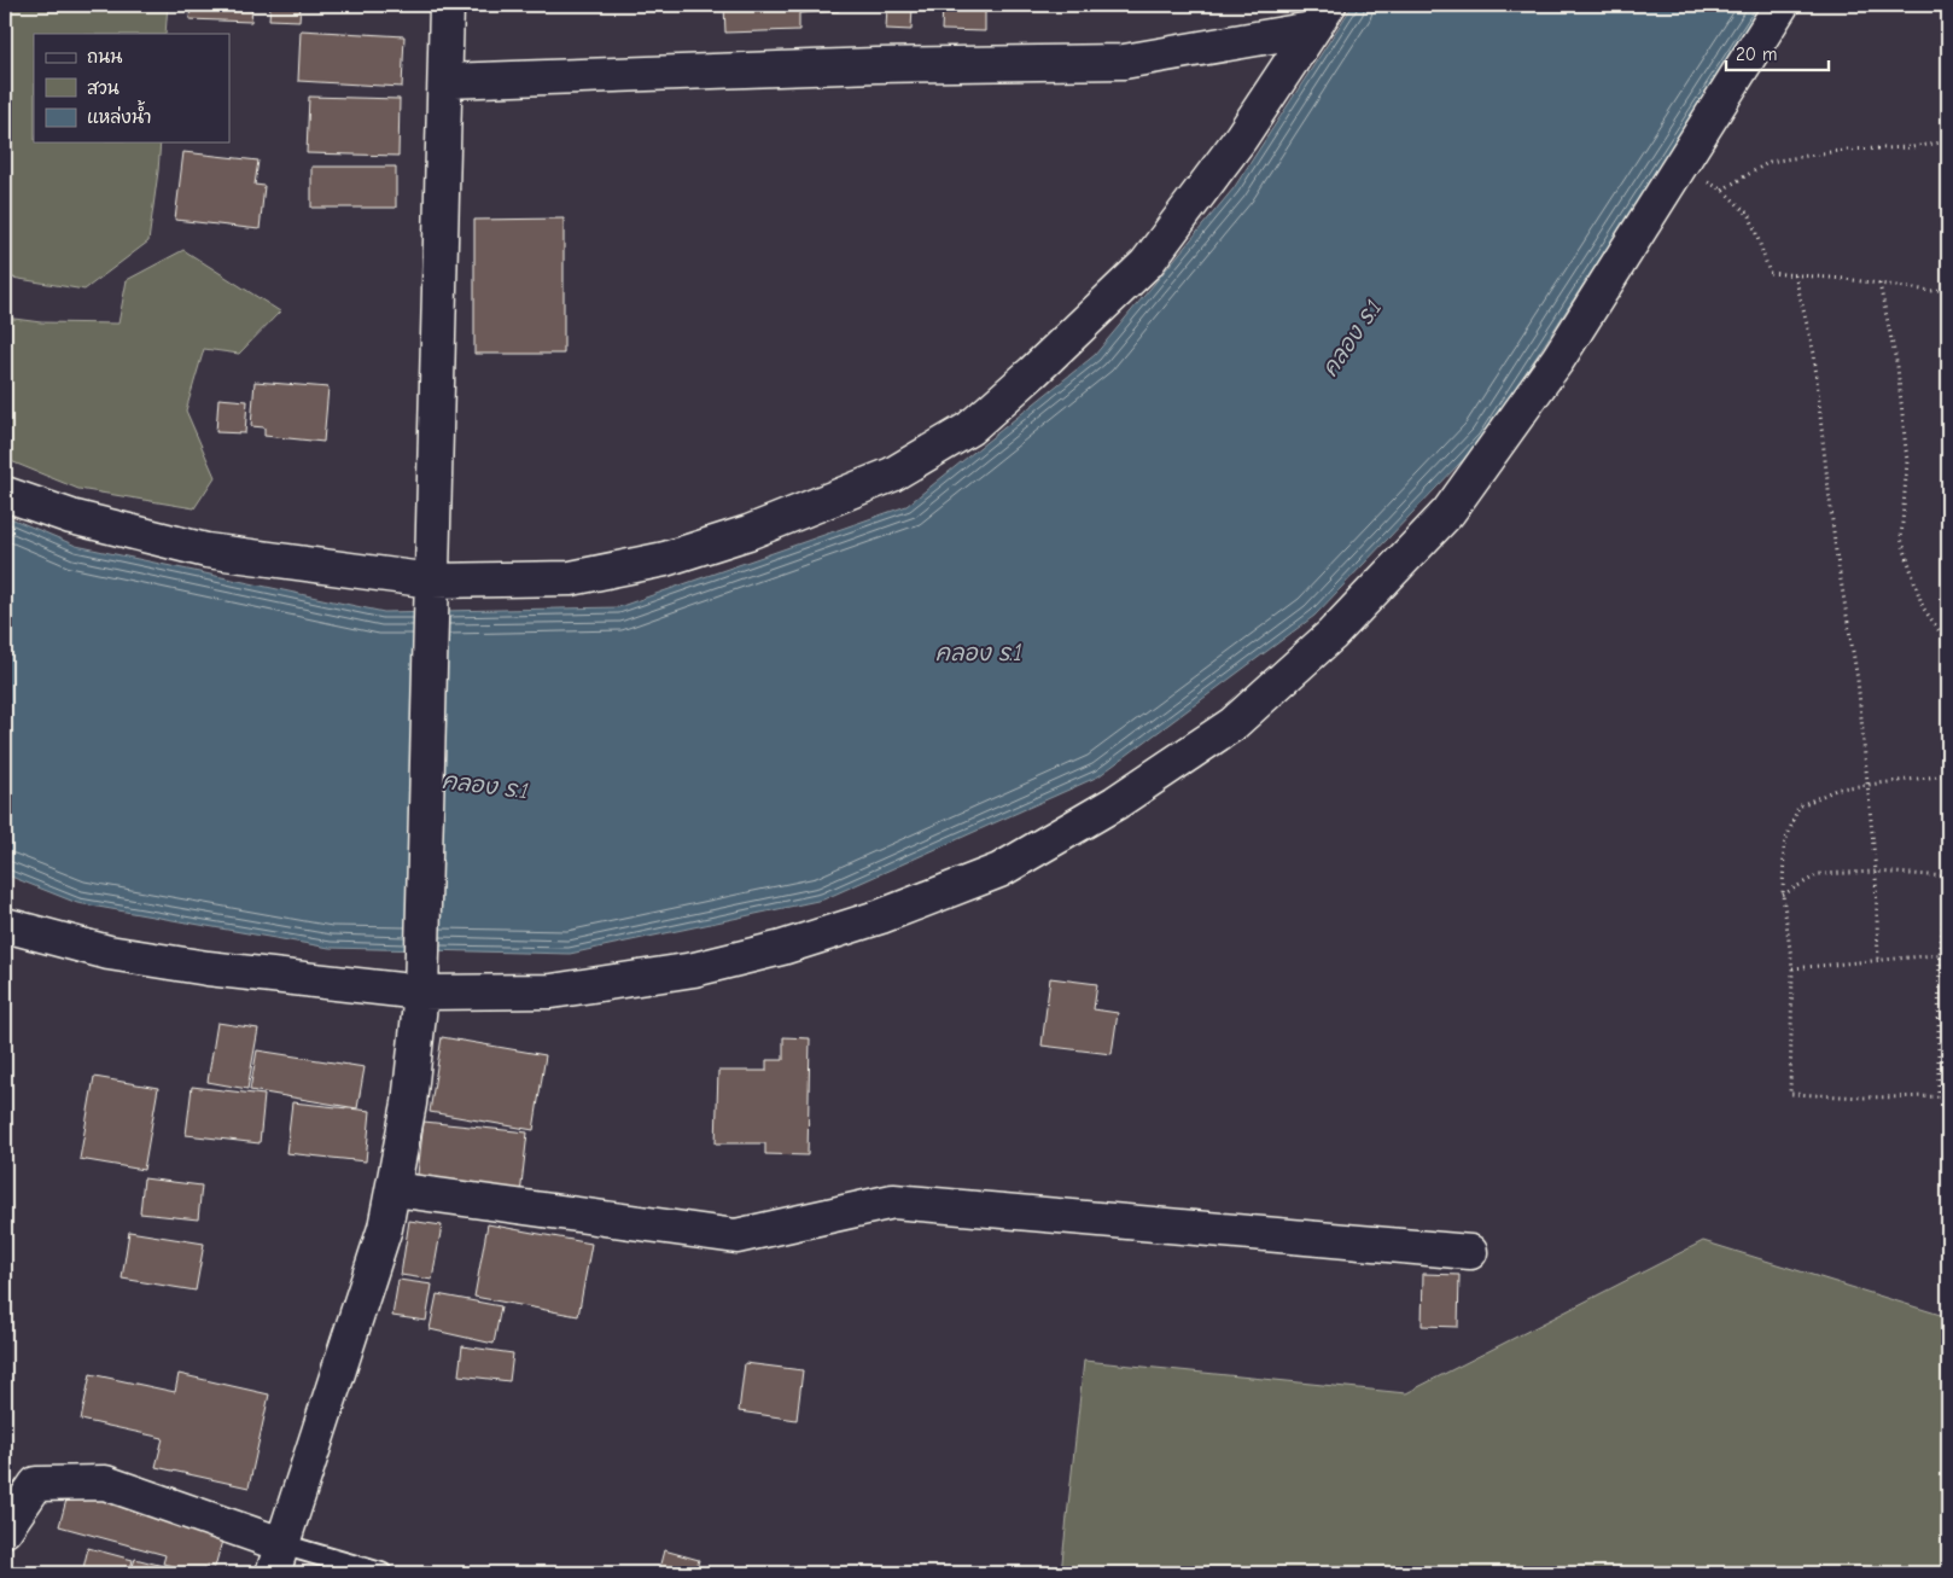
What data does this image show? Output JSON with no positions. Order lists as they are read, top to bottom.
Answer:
{
  "water": ["คลอง ร.1"],
  "legend": ["ถนน", "สวน", "แหล่งน้ำ"],
  "scale_bar": "20 m"
}
